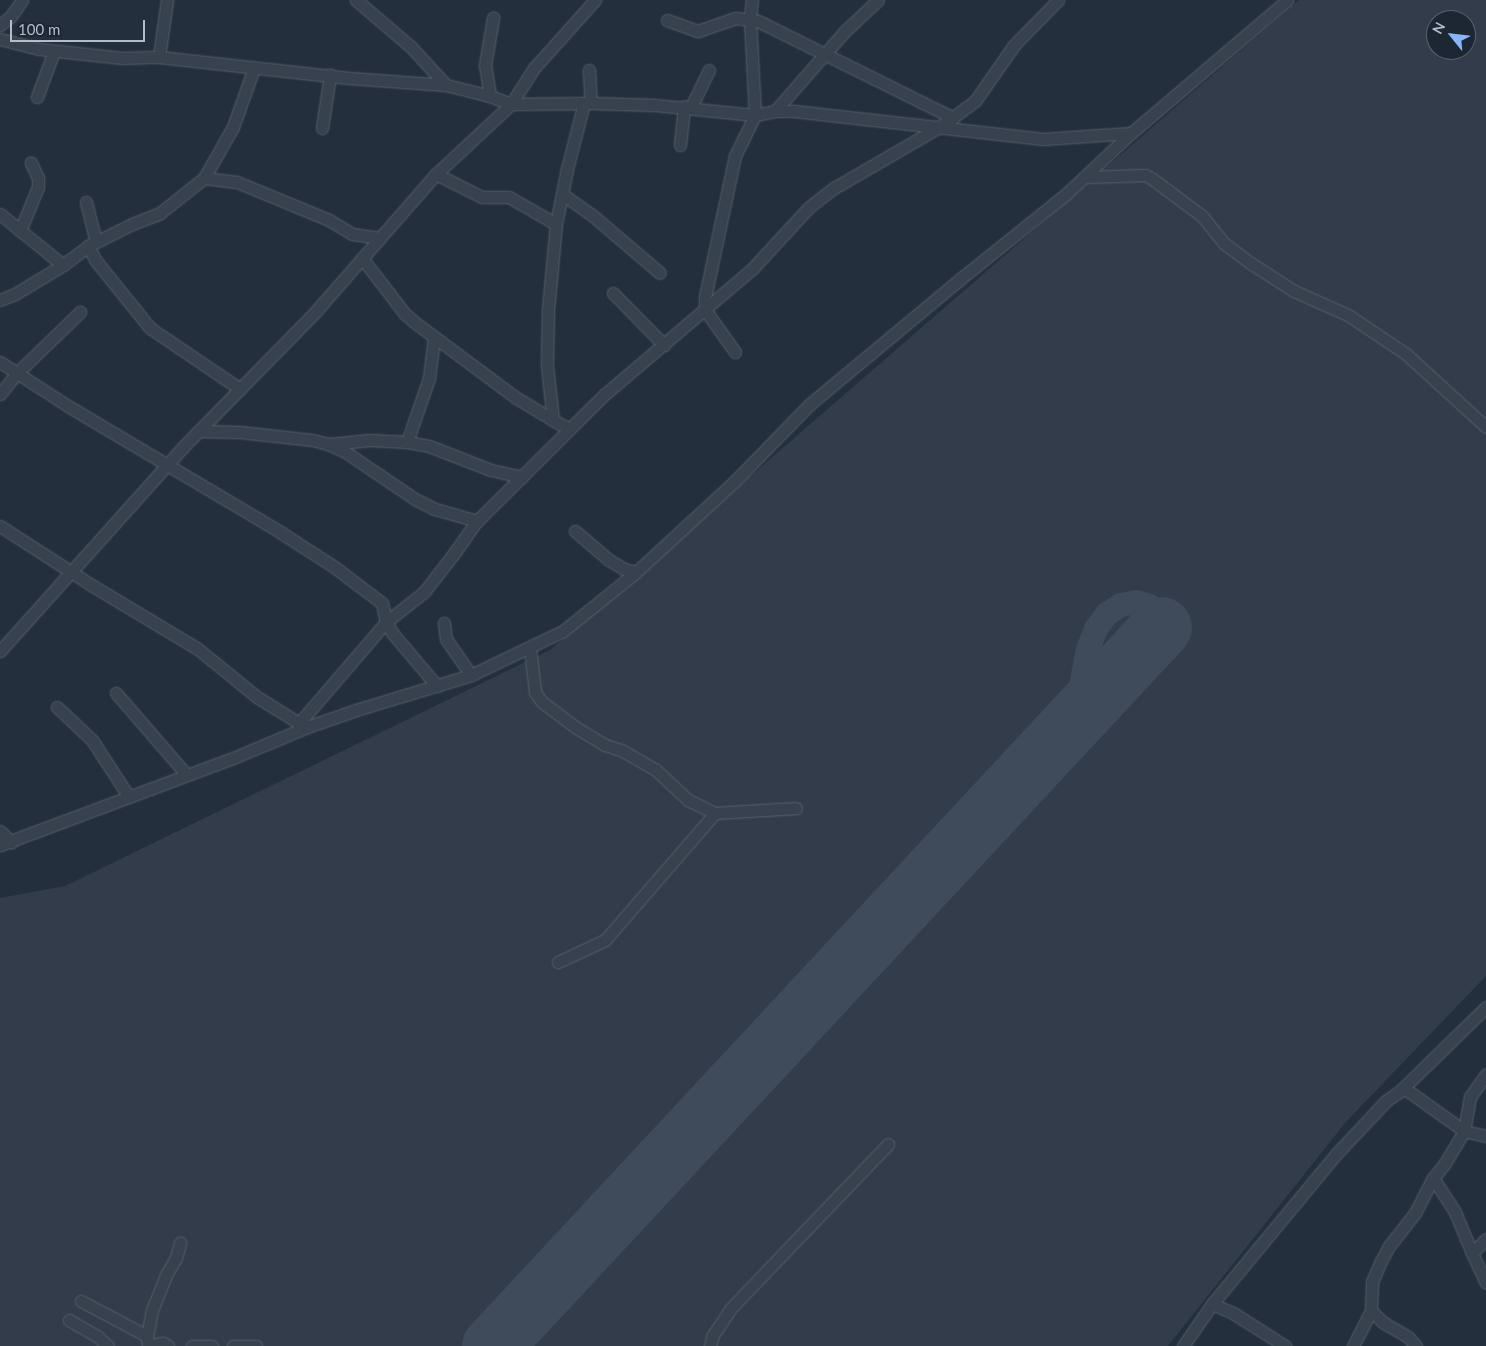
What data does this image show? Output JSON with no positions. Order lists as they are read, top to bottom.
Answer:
{
  "scale_bar": "100 m",
  "north": "top left"
}
